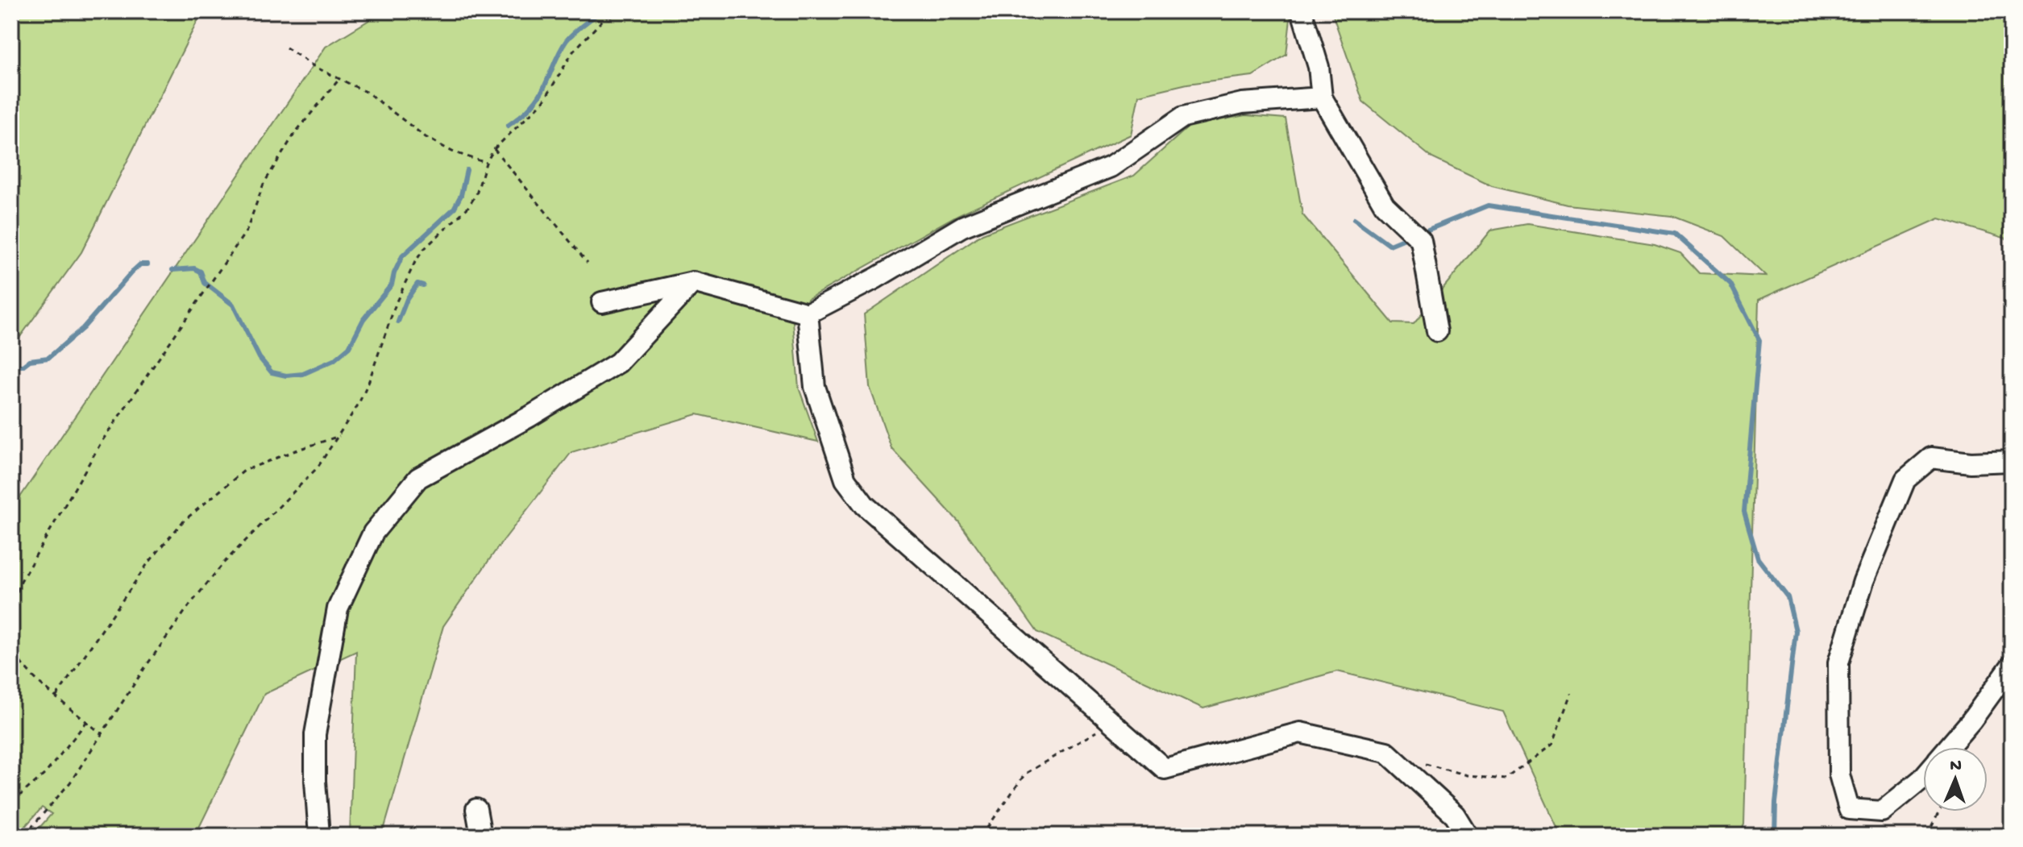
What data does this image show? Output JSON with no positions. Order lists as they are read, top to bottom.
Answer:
{
  "north": "top"
}
